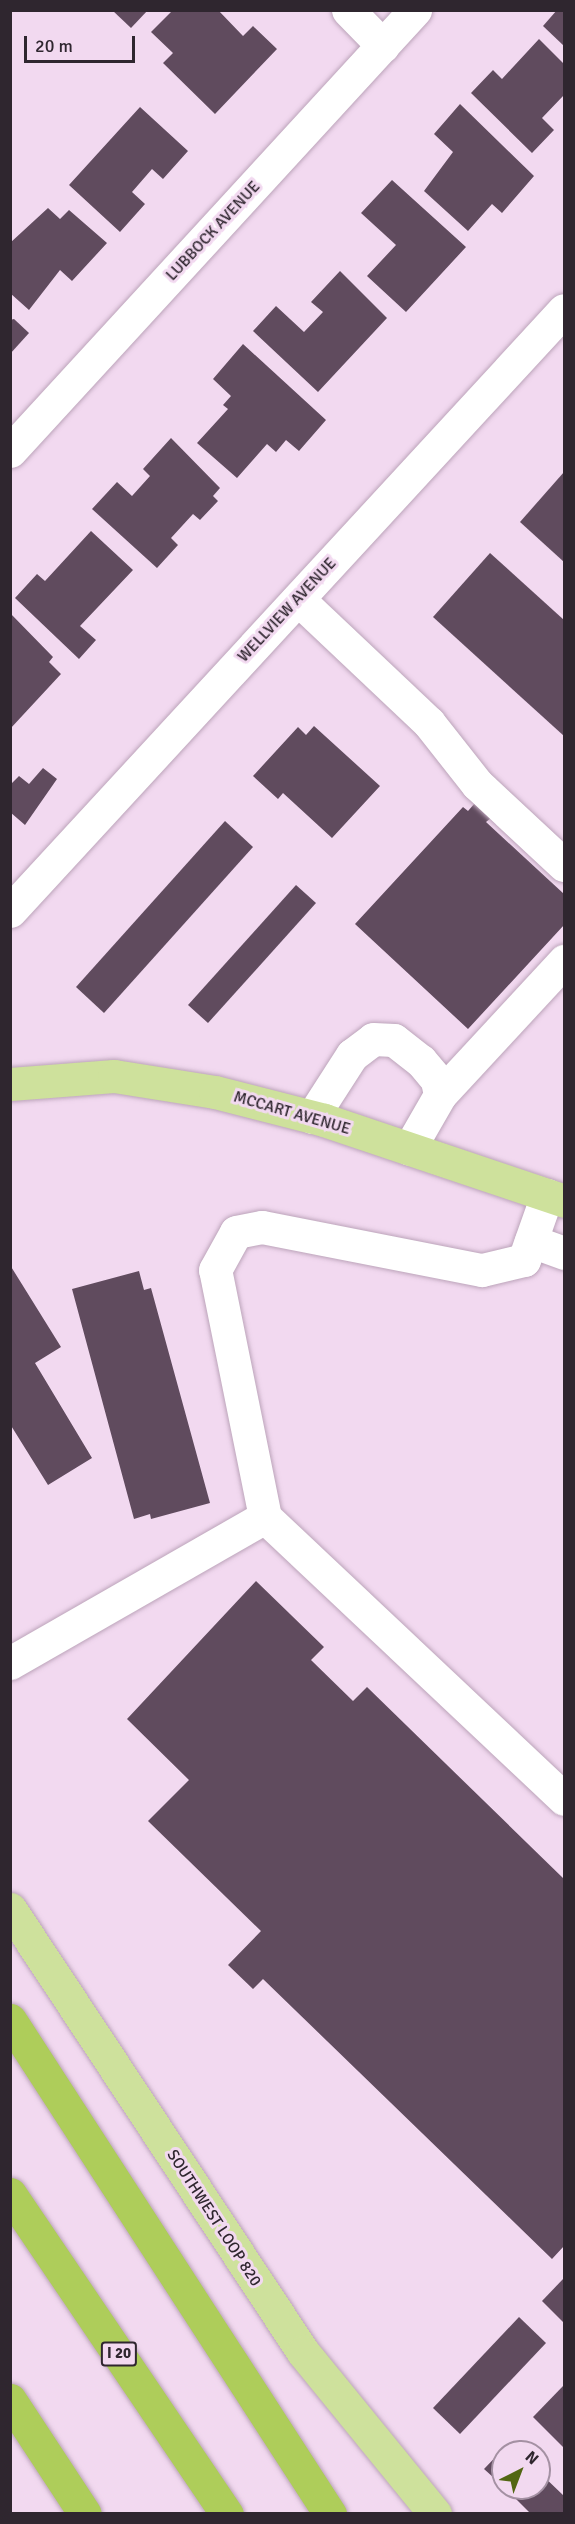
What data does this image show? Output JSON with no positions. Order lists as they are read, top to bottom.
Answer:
{
  "streets": {
    "highway": ["I 20"],
    "main road": ["MCCART AVENUE", "SOUTHWEST LOOP 820"],
    "street": ["LUBBOCK AVENUE", "WELLVIEW AVENUE"]
  },
  "scale_bar": "20 m",
  "north": "top right"
}
